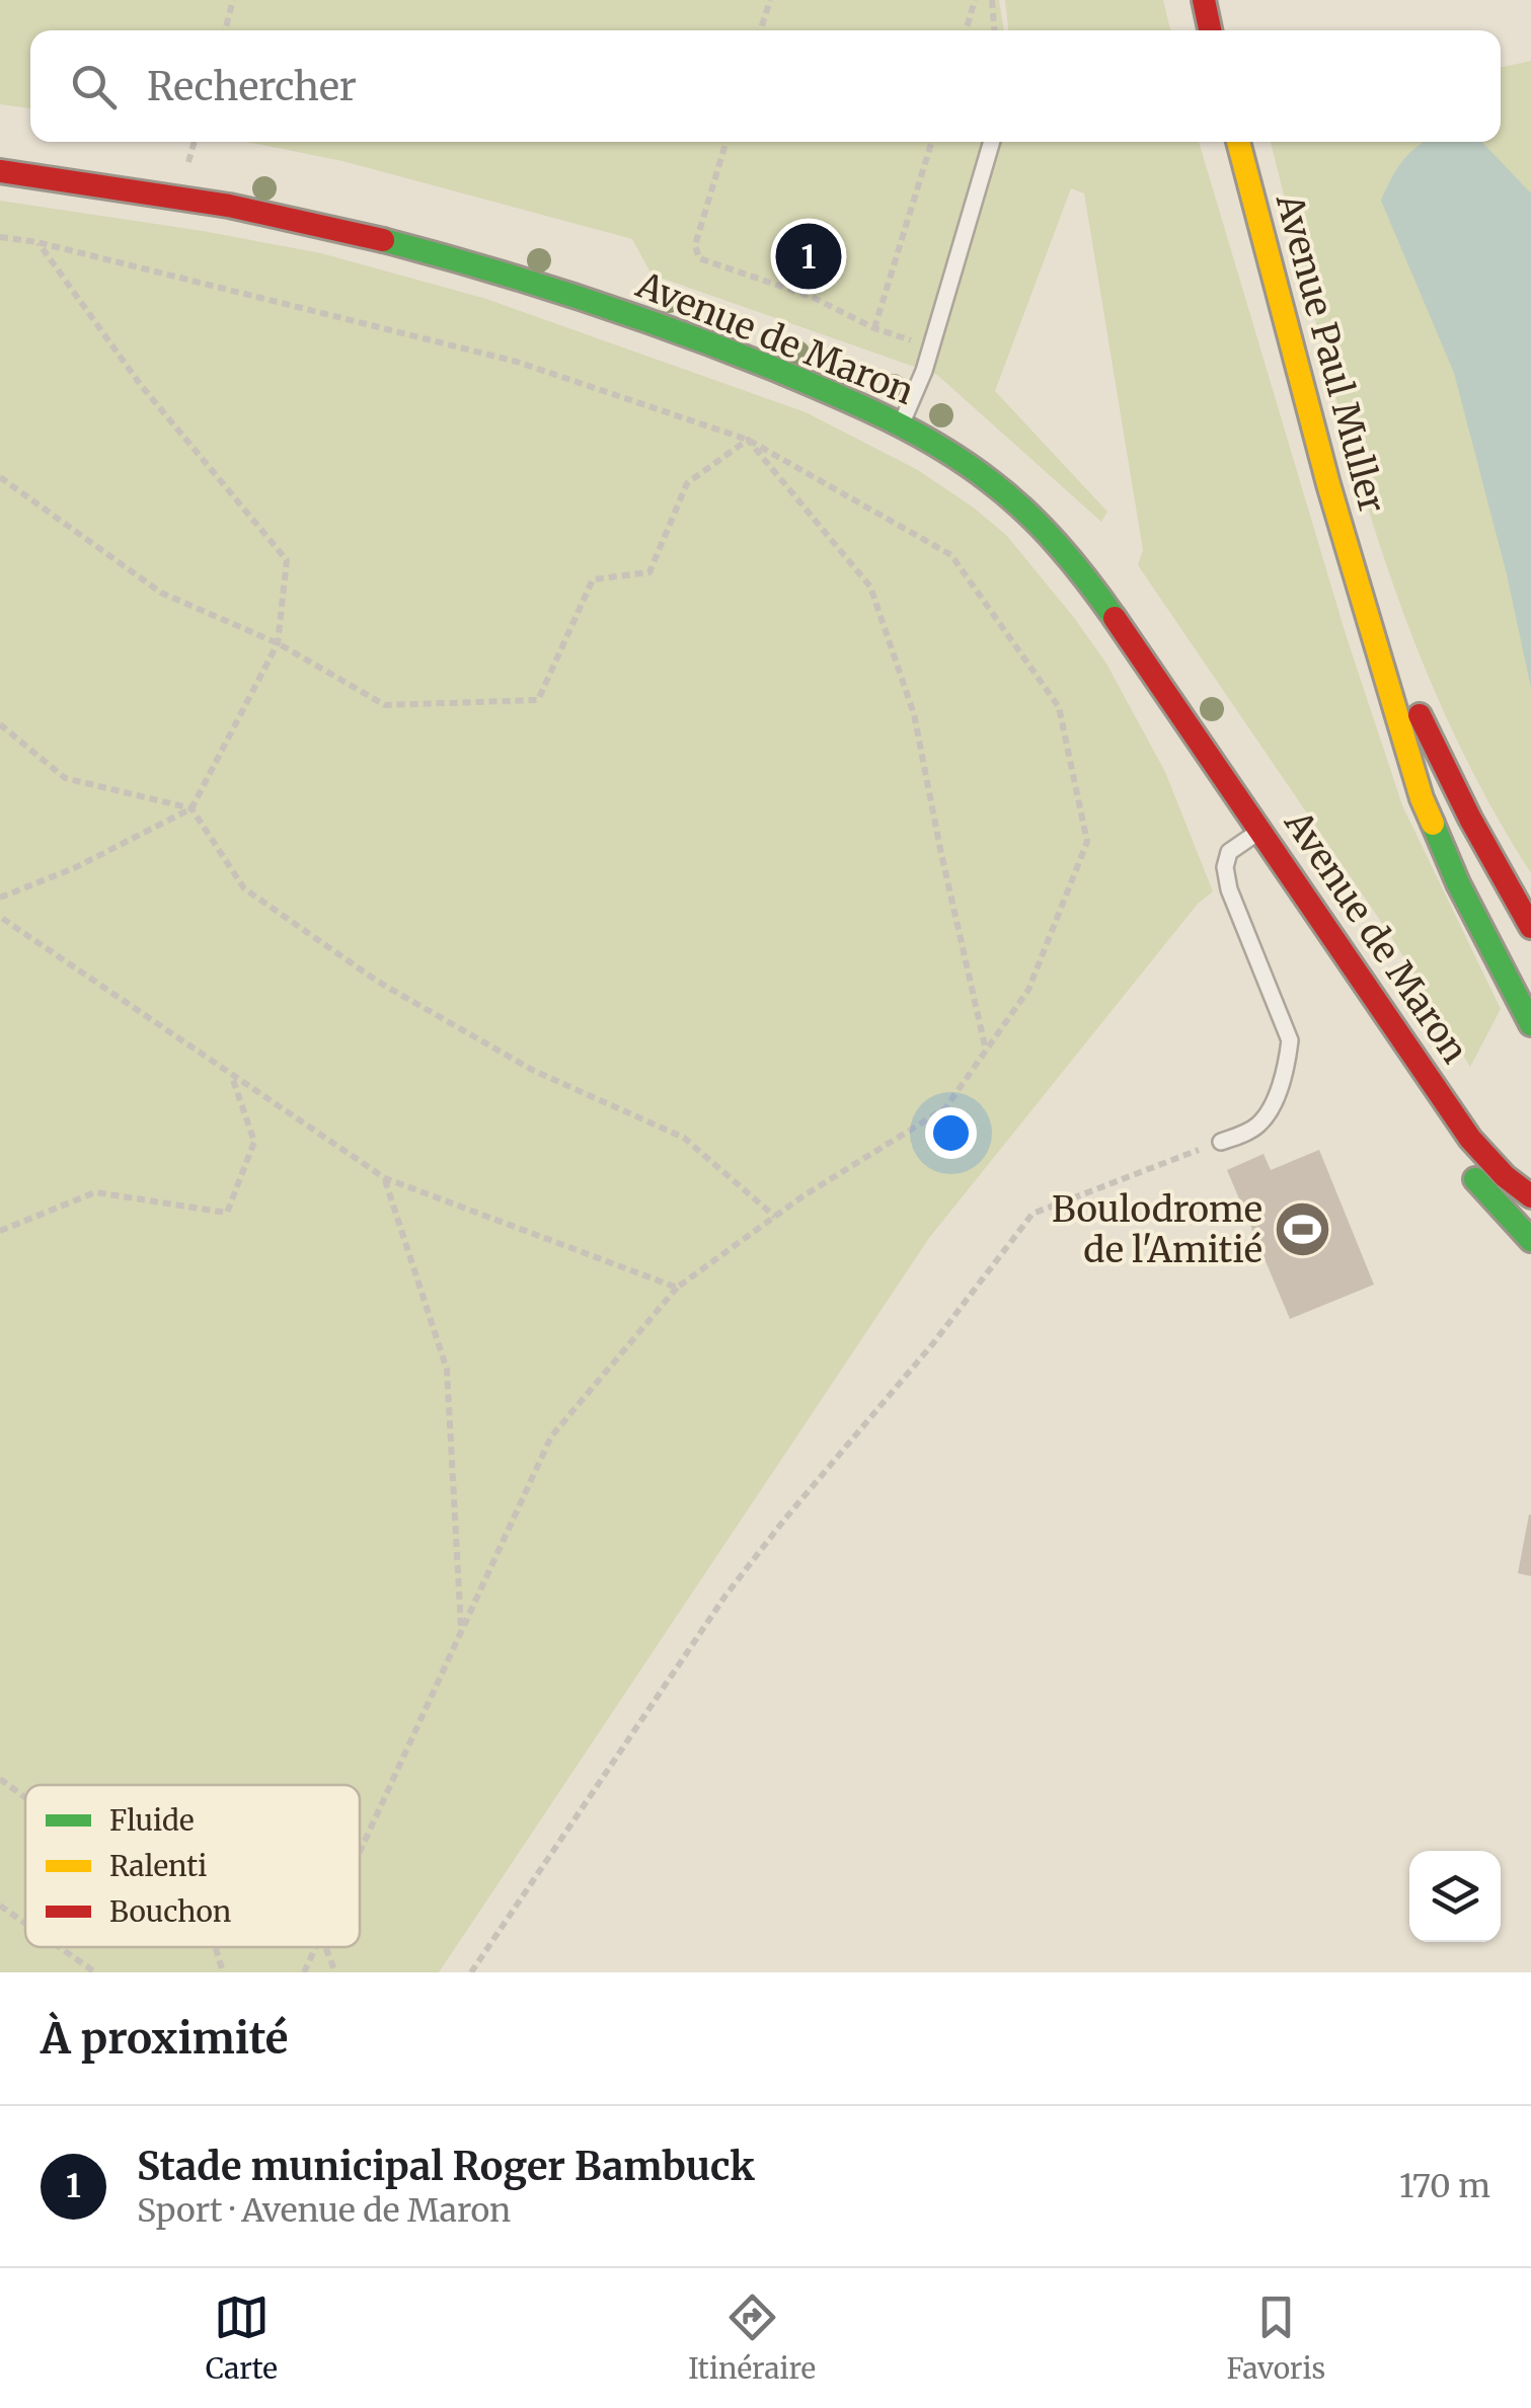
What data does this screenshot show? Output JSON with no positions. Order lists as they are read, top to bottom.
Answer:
{
  "streets": {
    "street": ["Avenue de Maron", "Avenue Paul Muller"]
  },
  "places": {
    "sports": ["Boulodrome de l'Amitié"]
  },
  "legend": ["Fluide", "Ralenti", "Bouchon"],
  "page": {
    "search": "Rechercher",
    "pins": "1",
    "heading": "À proximité",
    "list": [
      {
        "mark": "1",
        "name": "Stade municipal Roger Bambuck",
        "note": "Sport · Avenue de Maron",
        "value": "170 m"
      }
    ],
    "nav": ["Carte", "Itinéraire", "Favoris"]
  }
}
